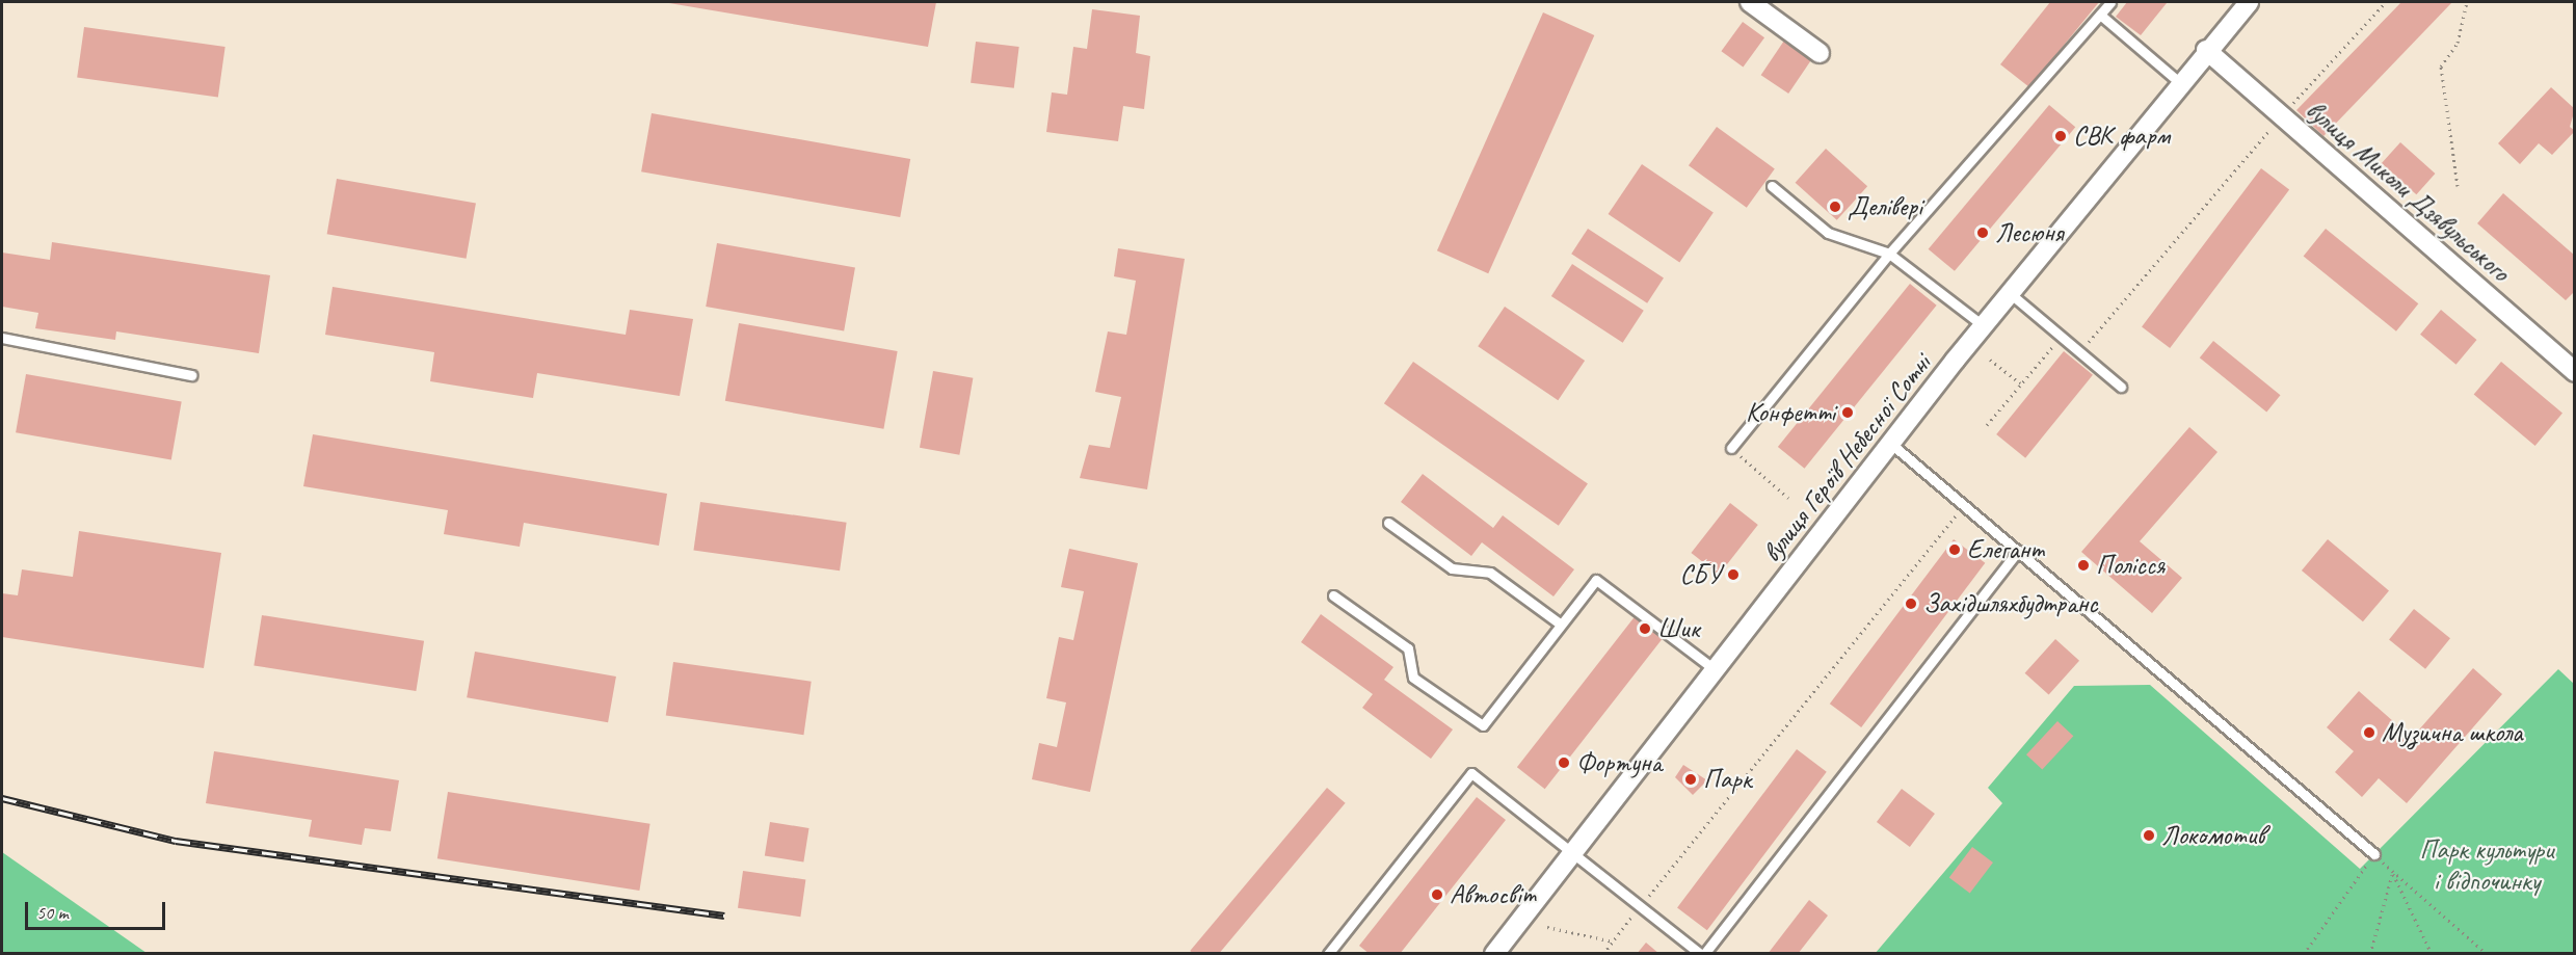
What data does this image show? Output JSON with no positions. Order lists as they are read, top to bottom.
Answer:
{
  "streets": {
    "street": ["вулиця Миколи Дзявульського", "вулиця Героїв Небесної Сотні"]
  },
  "crossings": [
    ["вулиця Миколи Дзявульського", "вулиця Героїв Небесної Сотні"]
  ],
  "parks": ["Парк культури і відпочинку"],
  "places": [
    "СВК фарм",
    "Делівері",
    "Лесюня",
    "Конфетті",
    "Елегант",
    "Полісся",
    "СБУ",
    "Західшляхбудтранс",
    "Шик",
    "Музична школа",
    "Фортуна",
    "Парк",
    "Локомотив",
    "Автосвіт"
  ],
  "scale_bar": "50 m"
}
